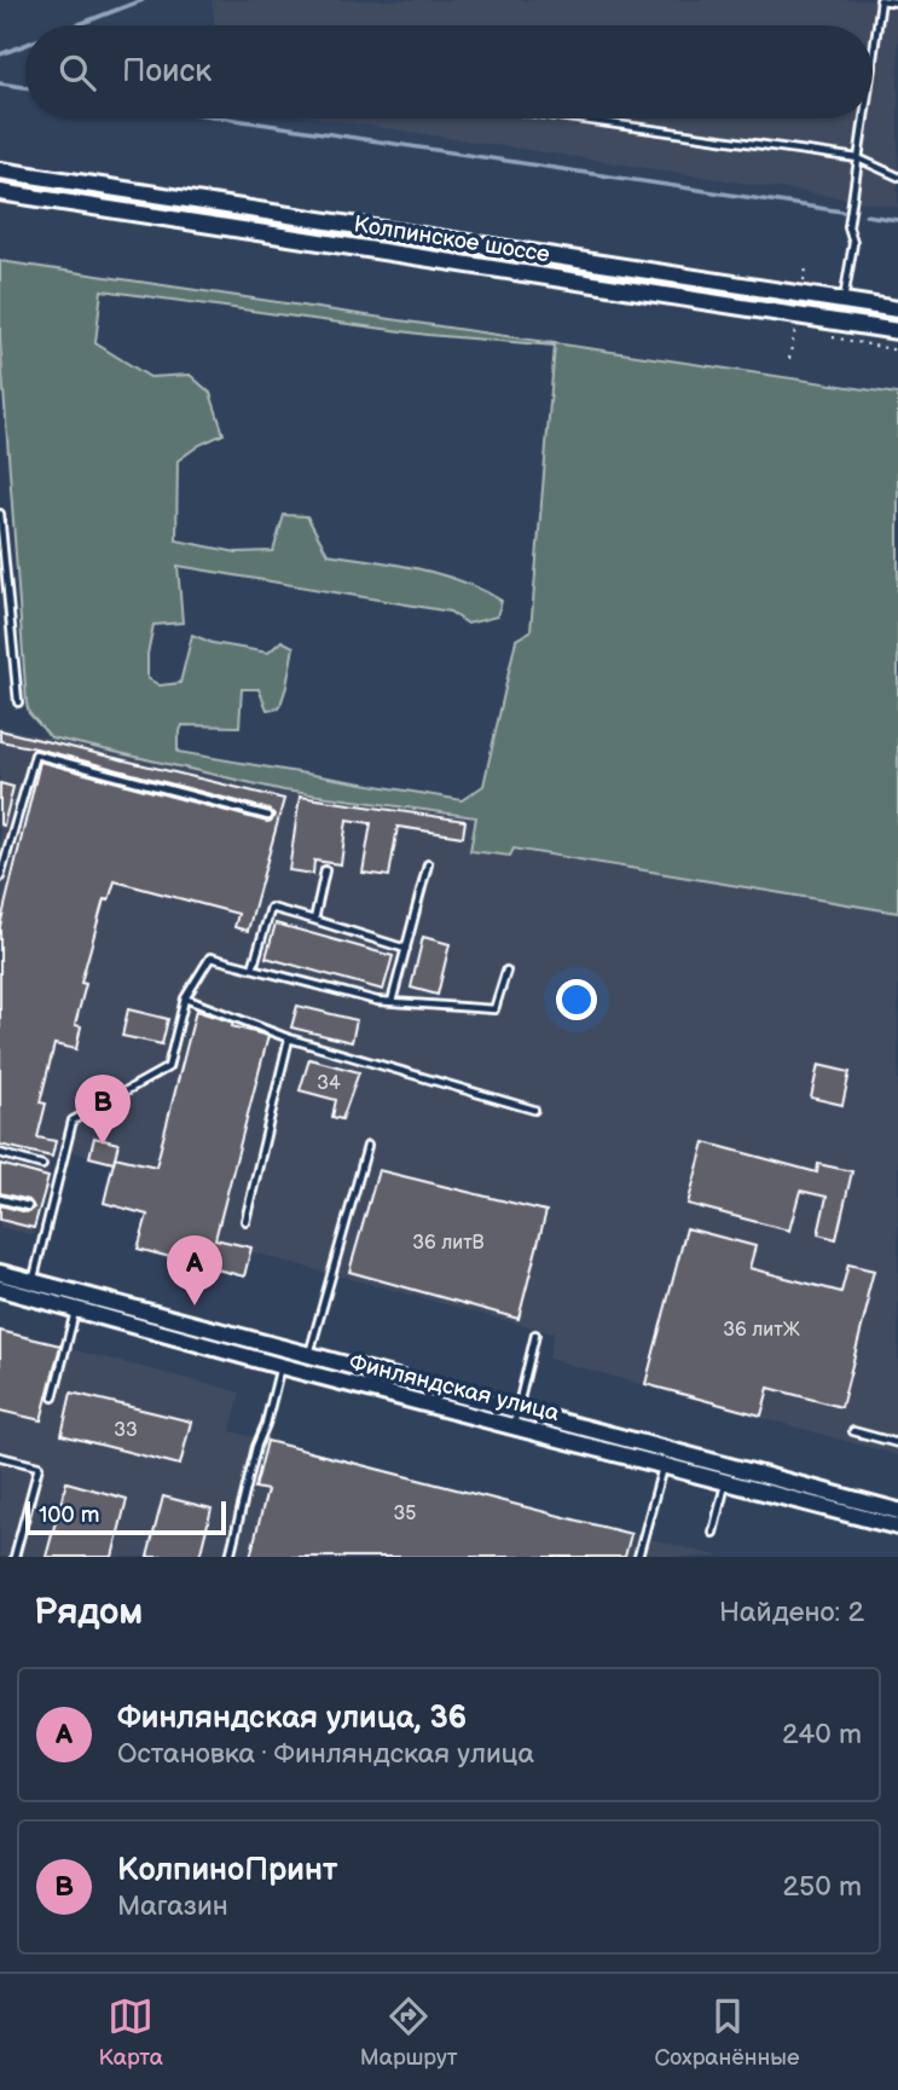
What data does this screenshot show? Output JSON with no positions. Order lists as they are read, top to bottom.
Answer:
{
  "streets": {
    "main road": ["Колпинское шоссе", "Финляндская улица"]
  },
  "house_numbers": [
    "34",
    "36 литВ",
    "36 литЖ",
    "33",
    "35"
  ],
  "scale_bar": "100 m",
  "page": {
    "search": "Поиск",
    "pins": ["B", "A"],
    "scale": "100 m",
    "heading": ["Рядом", "Найдено: 2"],
    "list": [
      {
        "mark": "A",
        "name": "Финляндская улица, 36",
        "note": "Остановка · Финляндская улица",
        "value": "240 m"
      },
      {
        "mark": "B",
        "name": "КолпиноПринт",
        "note": "Магазин",
        "value": "250 m"
      }
    ],
    "nav": ["Карта", "Маршрут", "Сохранённые"]
  }
}
